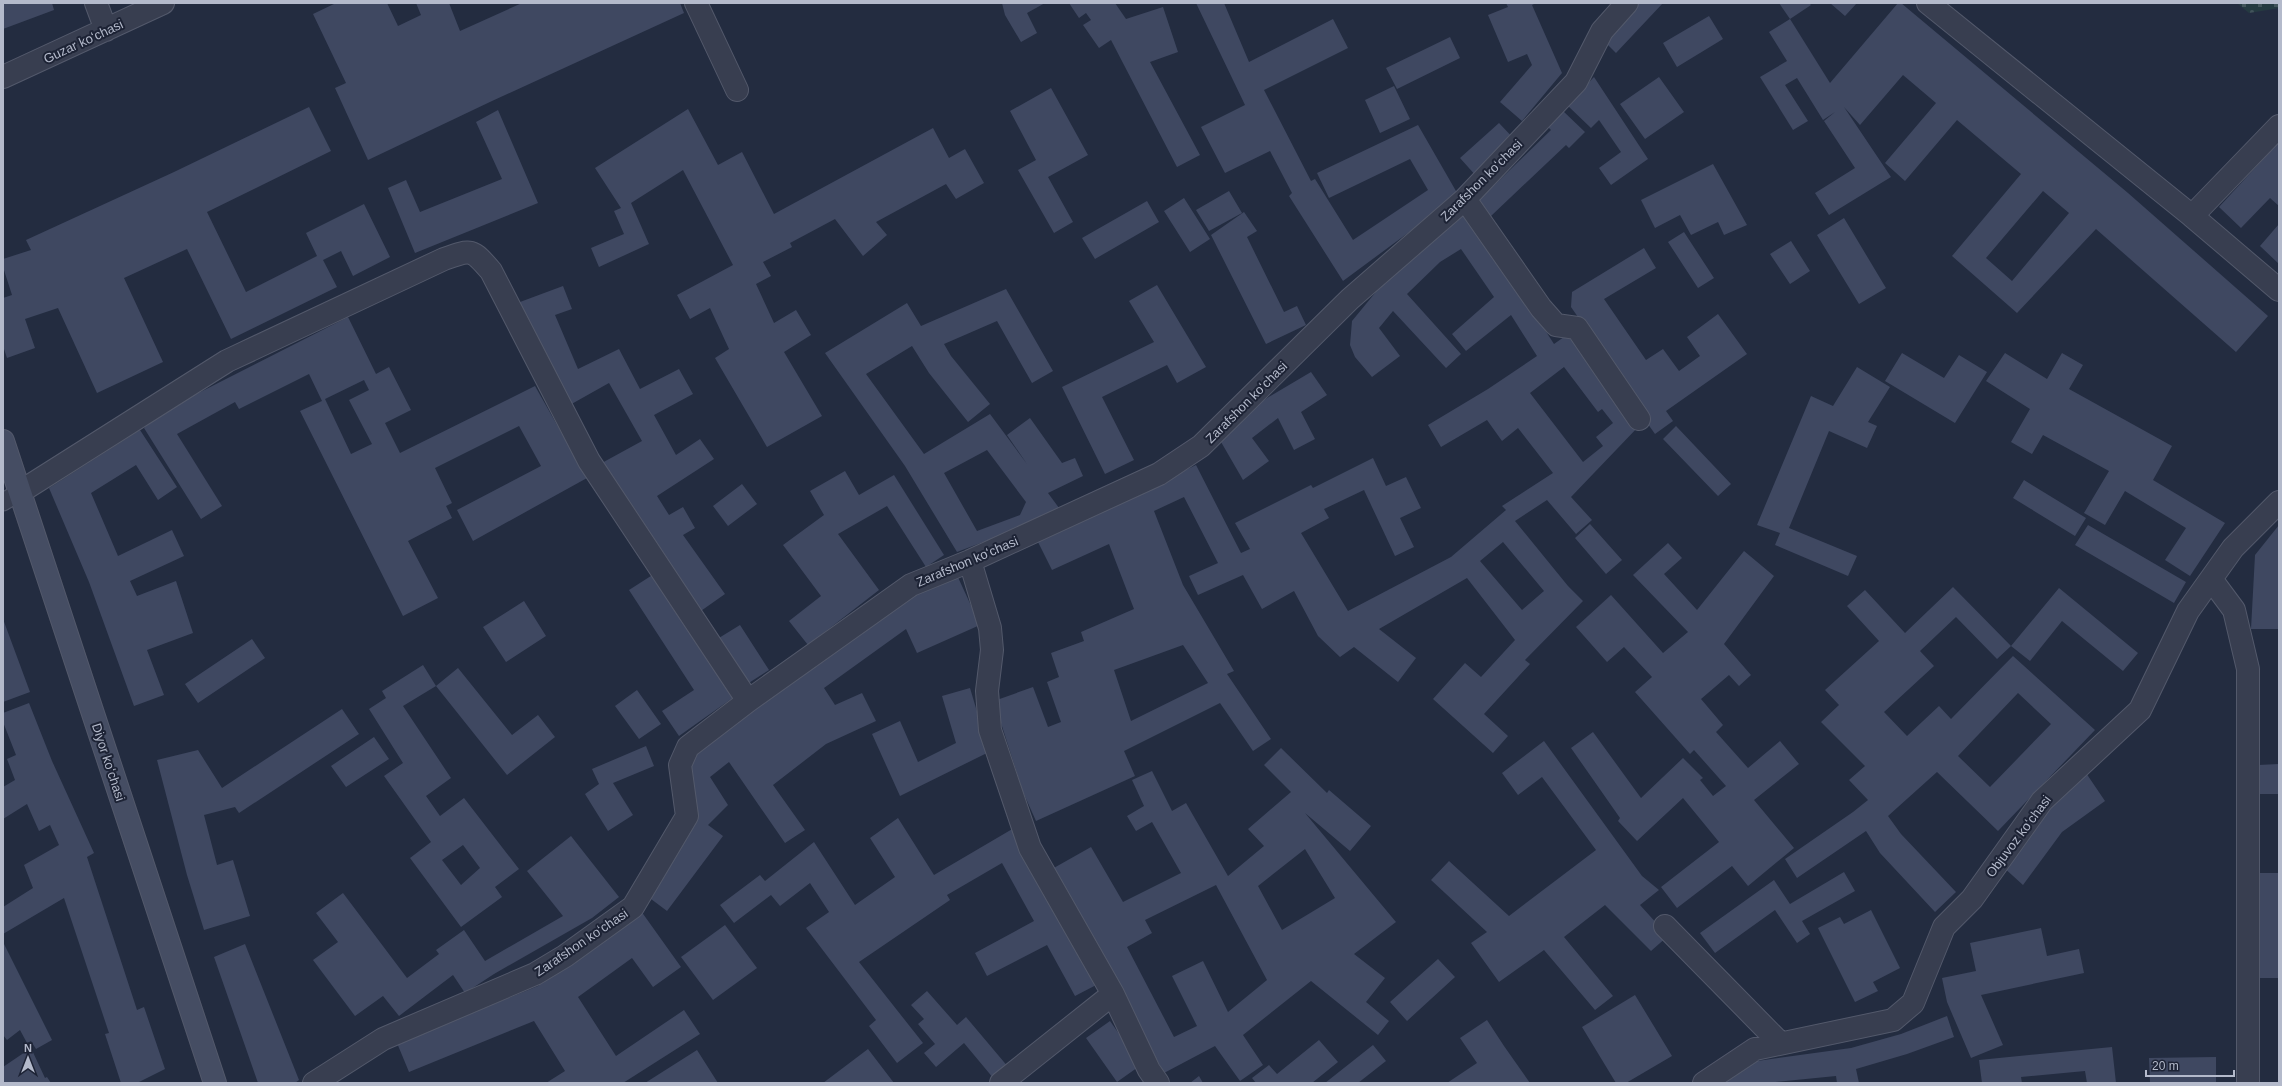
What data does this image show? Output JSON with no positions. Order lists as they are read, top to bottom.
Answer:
{
  "streets": {
    "main road": ["Diyor koʻchasi"],
    "street": ["Guzar koʻchasi", "Zarafshon koʻchasi", "Objuvoz koʻchasi"]
  },
  "scale_bar": "20 m",
  "north": "top"
}
